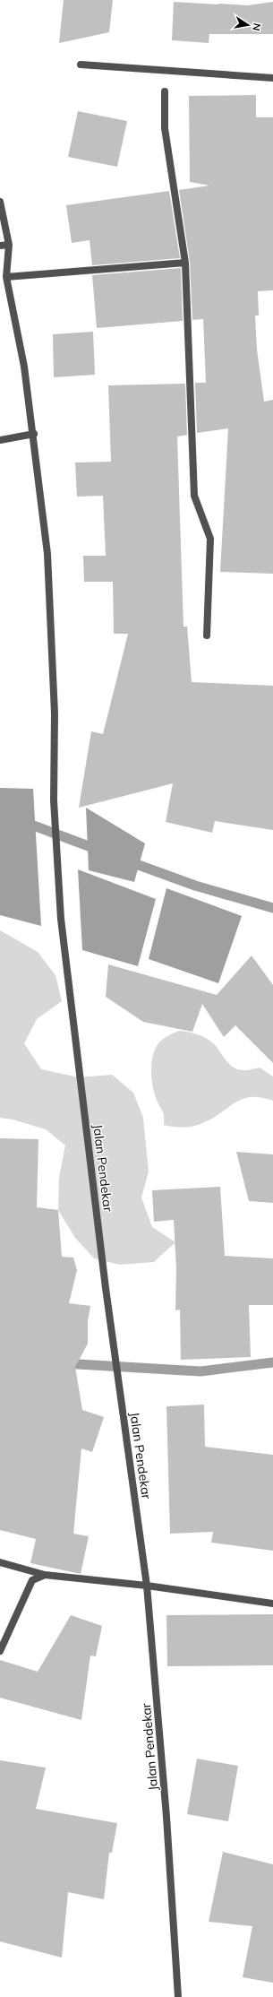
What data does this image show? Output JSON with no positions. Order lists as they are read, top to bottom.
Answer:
{
  "streets": {
    "street": ["Jalan Pendekar"]
  },
  "north": "right"
}
